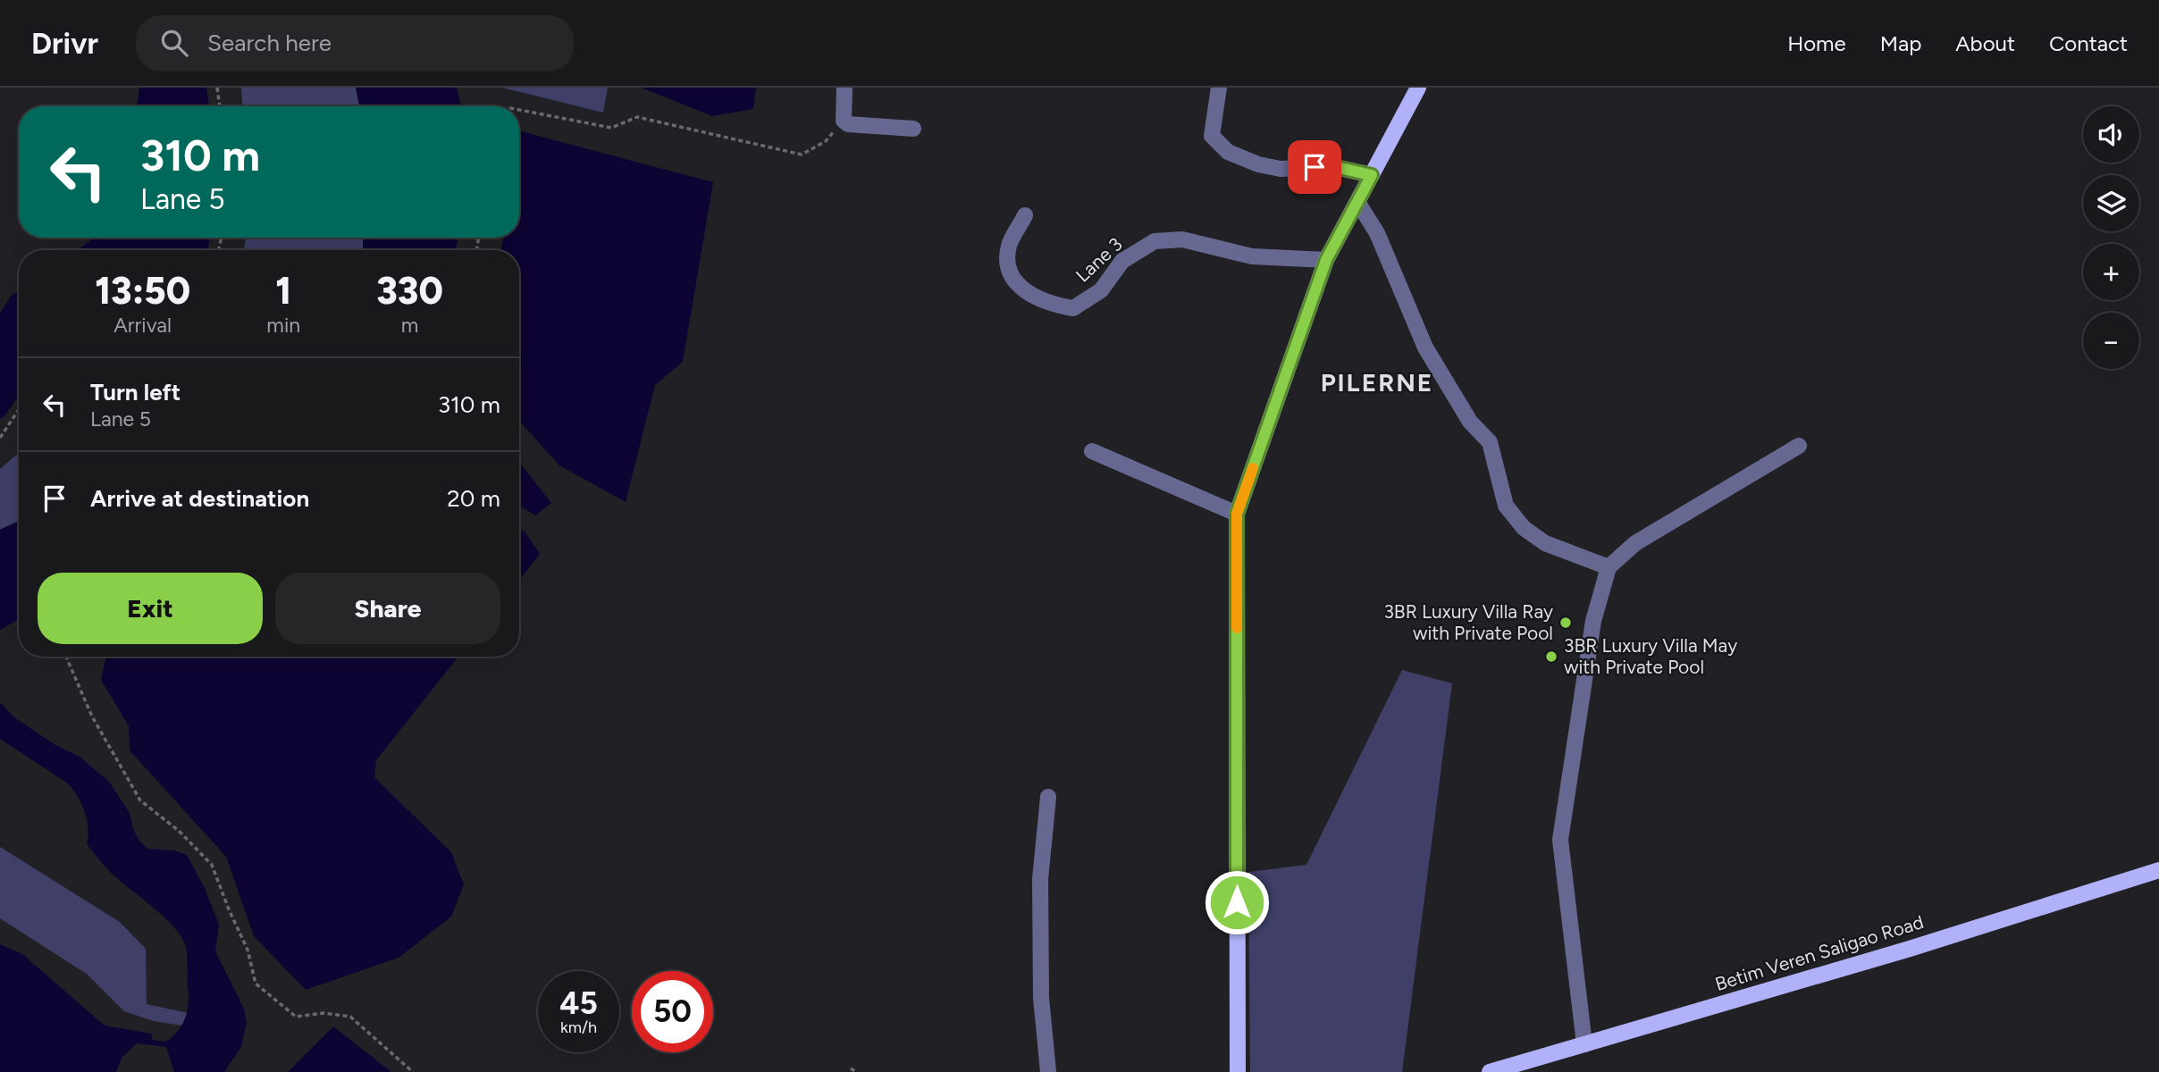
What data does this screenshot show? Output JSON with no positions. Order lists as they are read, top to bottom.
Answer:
{
  "streets": {
    "main road": ["Betim Veren Saligao Road"],
    "street": ["Lane 3"]
  },
  "districts": ["PILERNE"],
  "places": ["3BR Luxury Villa Ray with Private Pool", "3BR Luxury Villa May with Private Pool"],
  "page": {
    "header": "Drivr",
    "search": "Search here",
    "nav": [
      "Home",
      "Map",
      "About",
      "Contact"
    ],
    "map_buttons": ["+", "−"],
    "turn": ["310 m", "Lane 5"],
    "eta": [
      "13:50",
      "Arrival",
      "1",
      "min",
      "330",
      "m"
    ],
    "list": [
      {
        "name": "Turn left",
        "note": "Lane 5",
        "value": "310 m"
      },
      {
        "name": "Arrive at destination",
        "value": "20 m"
      }
    ],
    "buttons": ["Exit", "Share"],
    "speed": "45 km/h",
    "limit": "50"
  }
}
